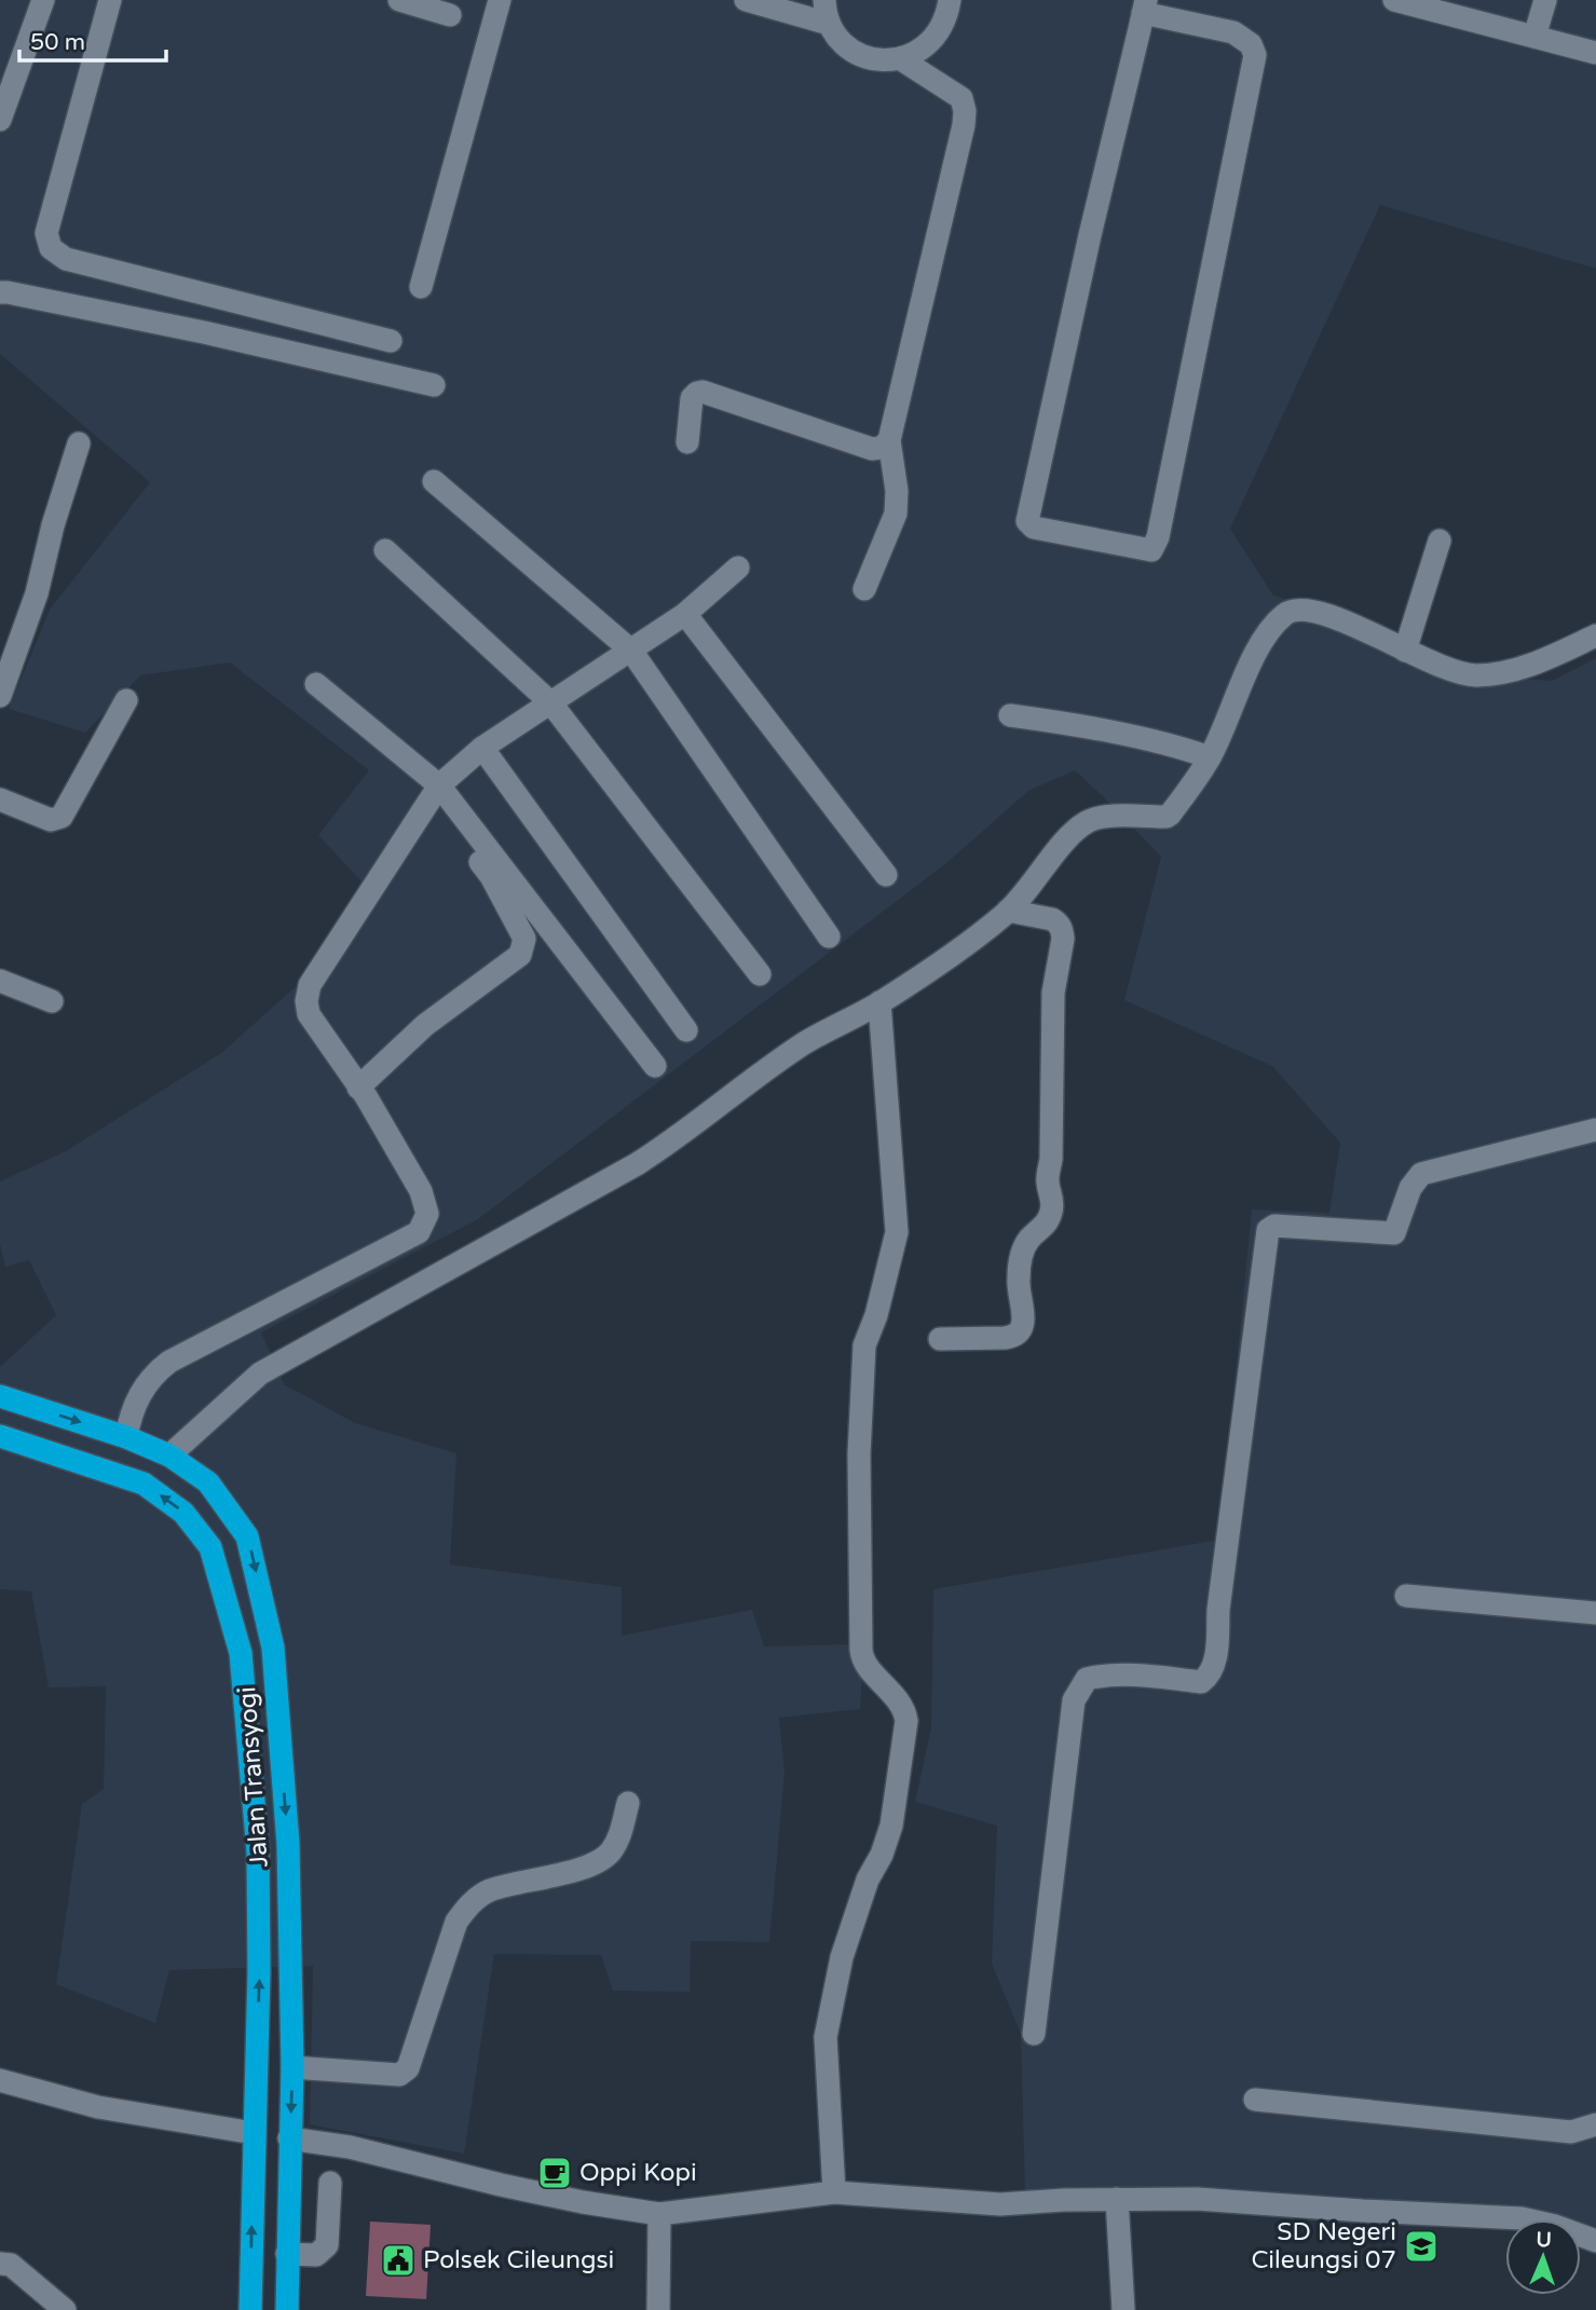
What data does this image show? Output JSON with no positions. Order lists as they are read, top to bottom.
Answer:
{
  "streets": {
    "highway": ["Jalan Transyogi"]
  },
  "places": {
    "cafe": ["Oppi Kopi"],
    "school or university": ["SD Negeri Cileungsi 07"],
    "public building": ["Polsek Cileungsi"]
  },
  "scale_bar": "50 m",
  "north": "top"
}
